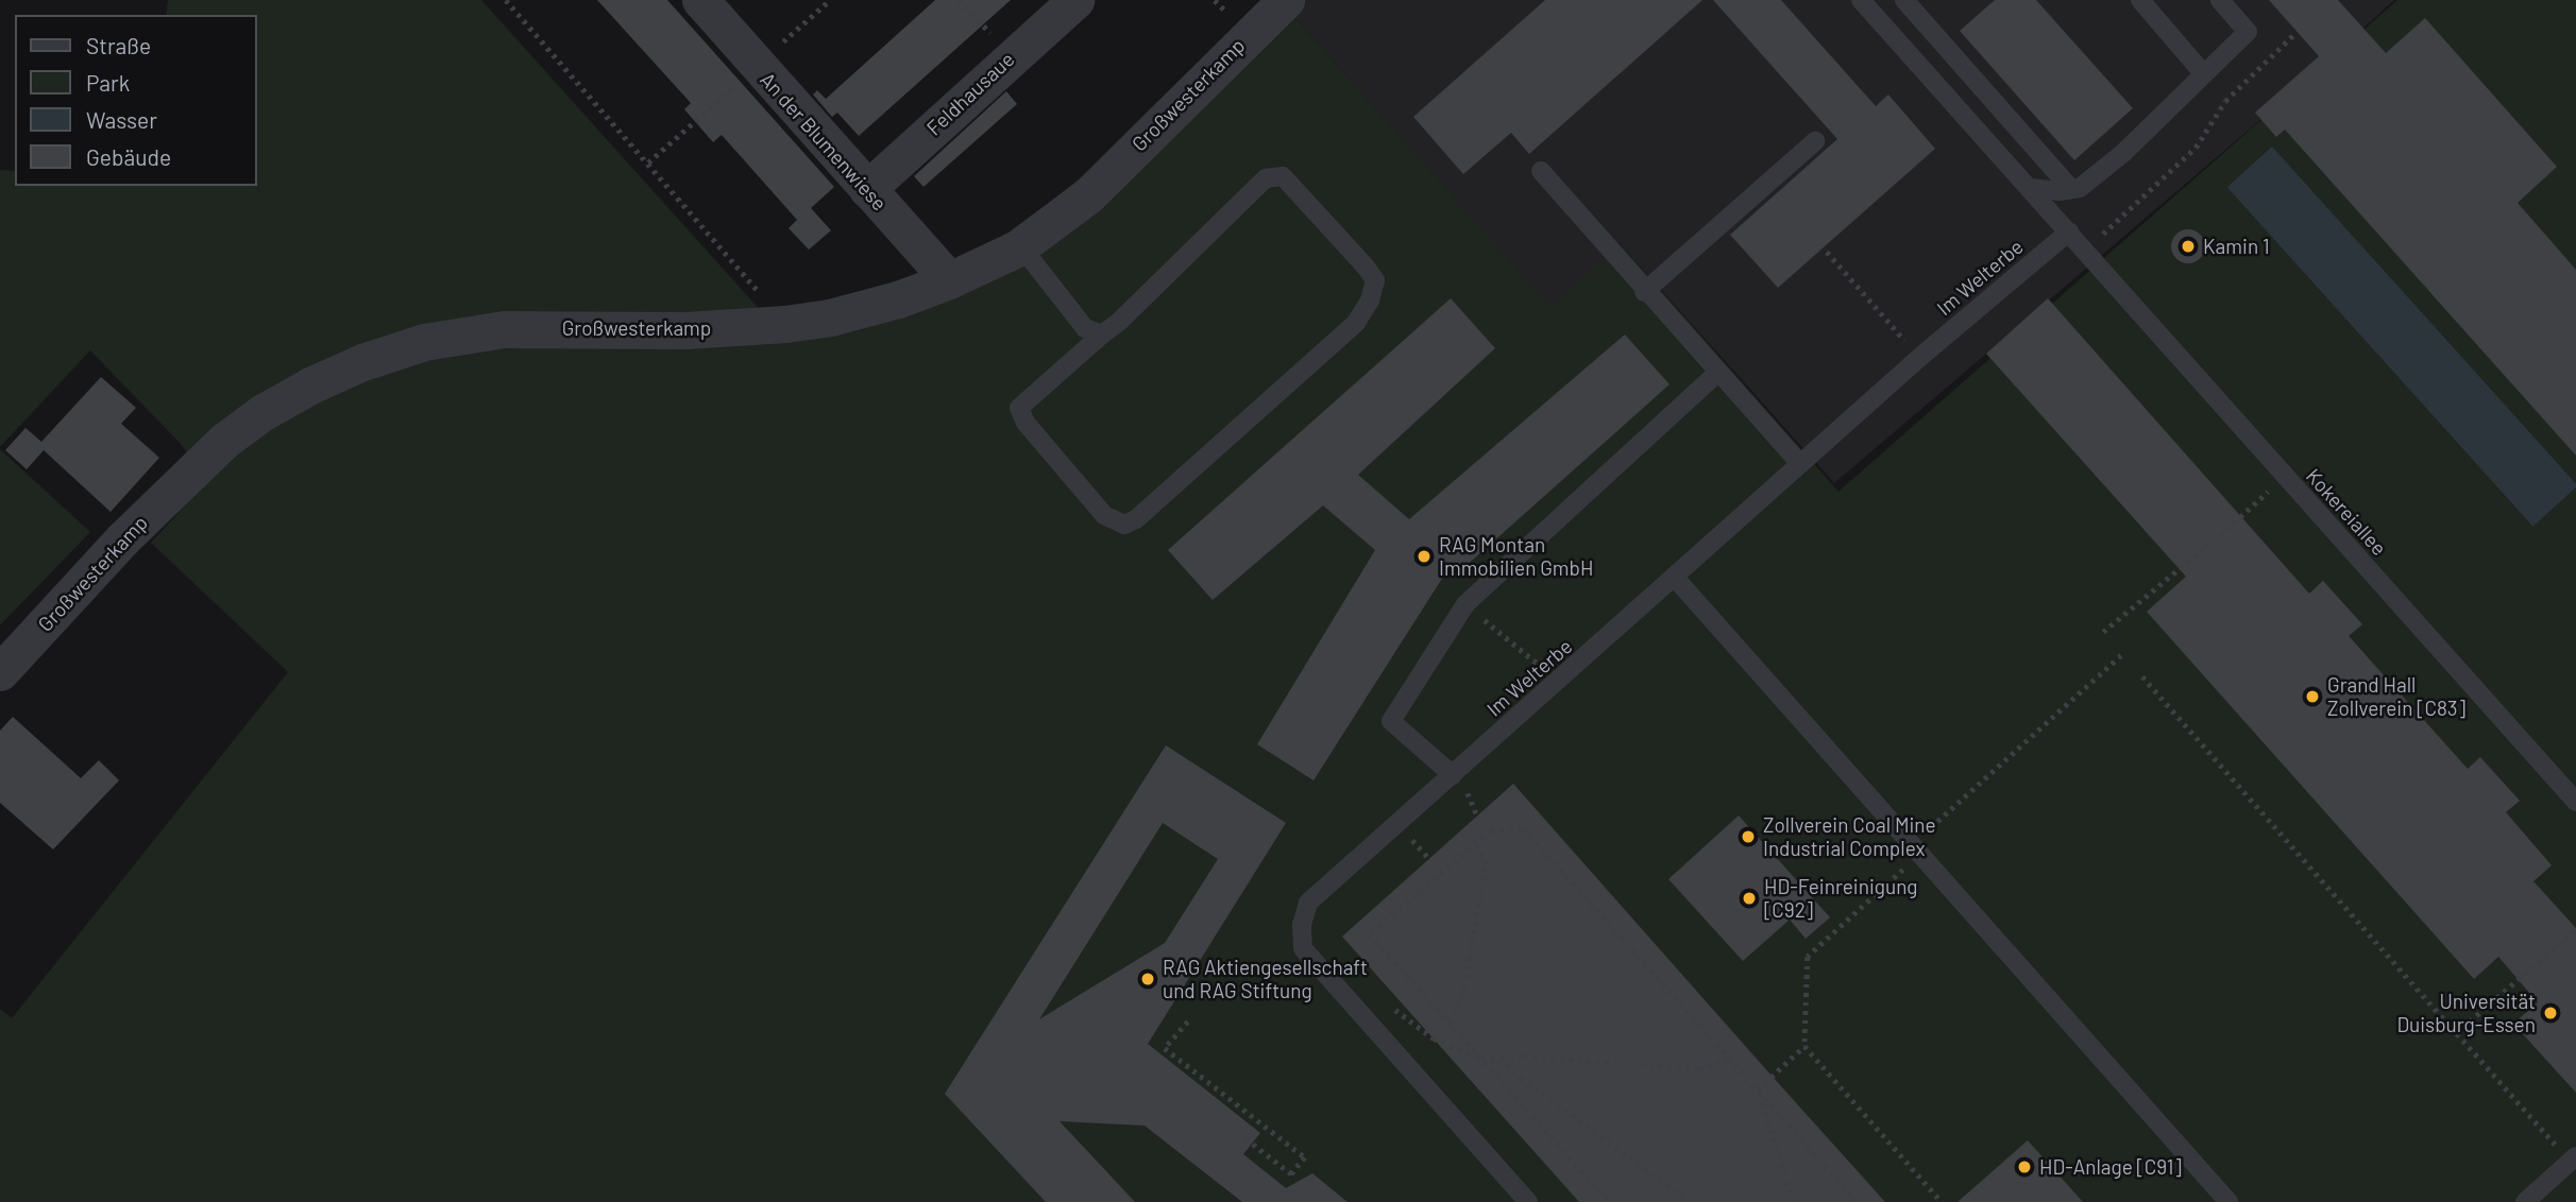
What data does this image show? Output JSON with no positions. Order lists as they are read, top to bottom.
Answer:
{
  "streets": {
    "street": ["Feldhausaue", "Großwesterkamp", "An der Blumenwiese"],
    "lane": ["Im Welterbe", "Kokereiallee"]
  },
  "crossings": [
    ["Feldhausaue", "An der Blumenwiese"],
    ["Großwesterkamp", "An der Blumenwiese"]
  ],
  "places": [
    "Kamin 1",
    "RAG Montan Immobilien GmbH",
    "Grand Hall Zollverein [C83]",
    "Zollverein Coal Mine Industrial Complex",
    "HD-Feinreinigung [C92]",
    "RAG Aktiengesellschaft und RAG Stiftung",
    "Universität Duisburg-Essen",
    "HD-Anlage [C91]"
  ],
  "legend": [
    "Straße",
    "Park",
    "Wasser",
    "Gebäude"
  ]
}
